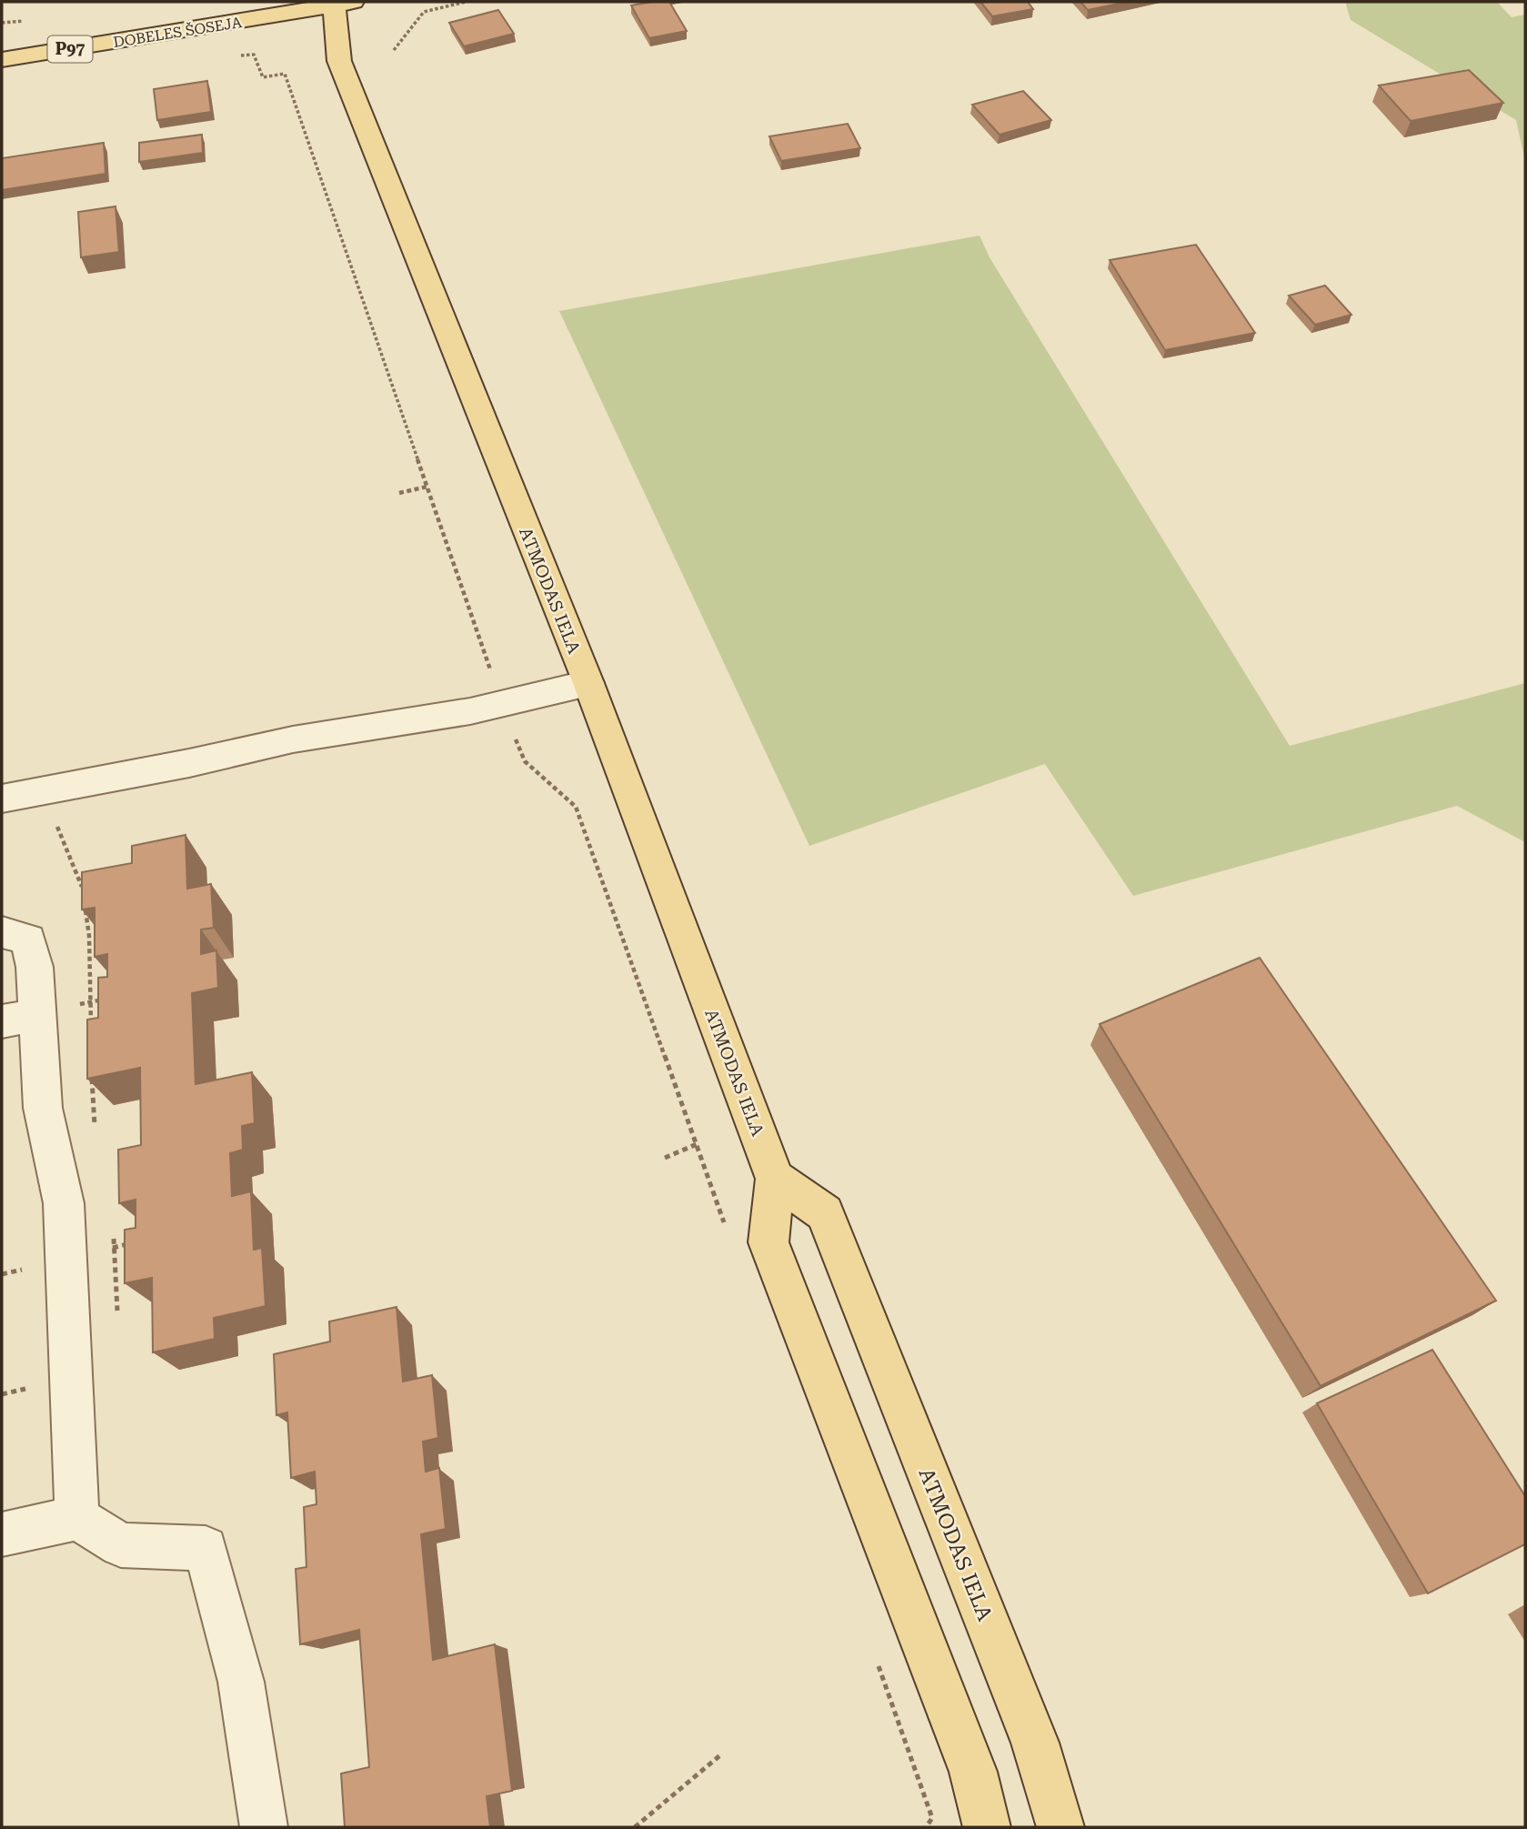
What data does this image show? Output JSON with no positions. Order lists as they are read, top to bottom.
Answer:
{
  "streets": {
    "main road": ["DOBELES ŠOSEJA", "P97", "ATMODAS IELA"]
  },
  "crossings": [
    ["DOBELES ŠOSEJA", "ATMODAS IELA"]
  ]
}
